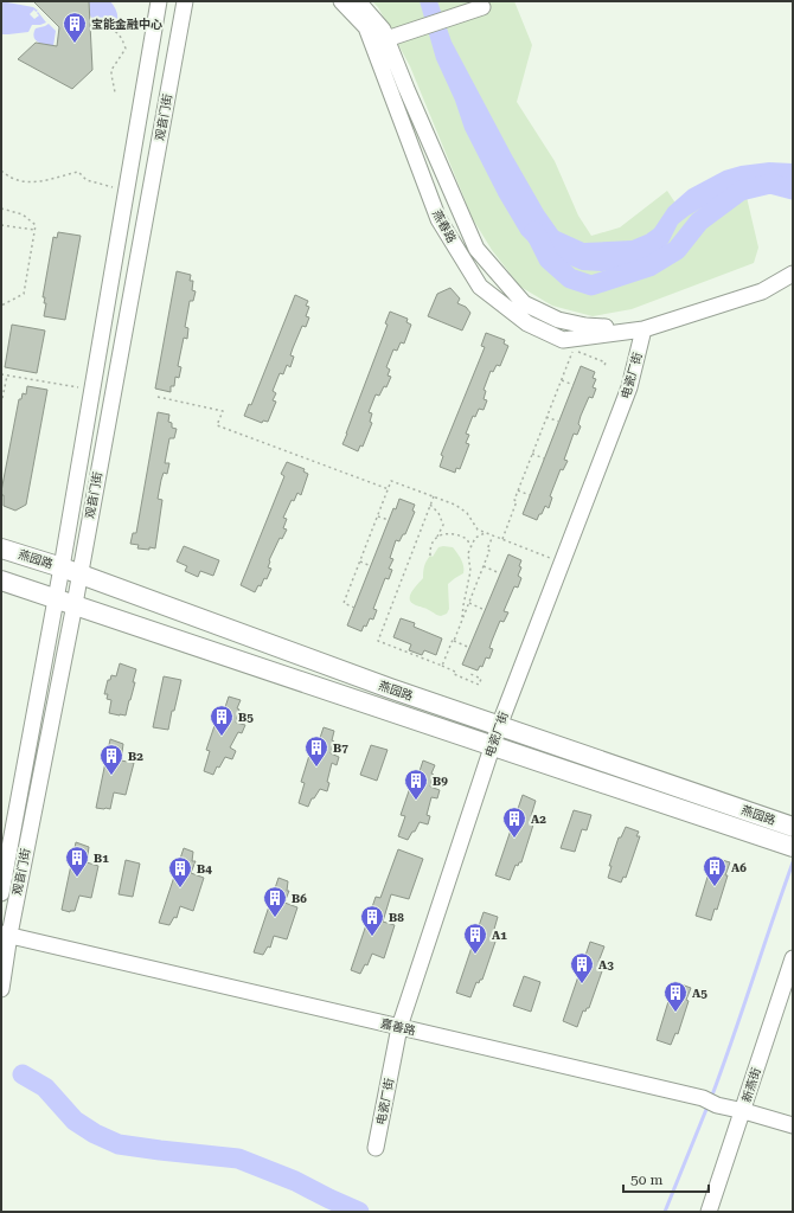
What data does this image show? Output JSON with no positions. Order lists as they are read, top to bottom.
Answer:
{
  "streets": {
    "main road": ["燕园路"],
    "street": [
      "观音门街",
      "燕春路",
      "电瓷厂街",
      "嘉善路",
      "新燕街"
    ]
  },
  "crossings": [
    ["观音门街", "燕园路"],
    ["观音门街", "嘉善路"],
    ["燕春路", "电瓷厂街"],
    ["电瓷厂街", "燕园路"],
    ["电瓷厂街", "嘉善路"],
    ["嘉善路", "新燕街"]
  ],
  "places": {
    "building": [
      "宝能金融中心",
      "B5",
      "B7",
      "B2",
      "B9",
      "A2",
      "B1",
      "A6",
      "B4",
      "B6",
      "B8",
      "A1",
      "A3",
      "A5"
    ]
  },
  "scale_bar": "50 m"
}
